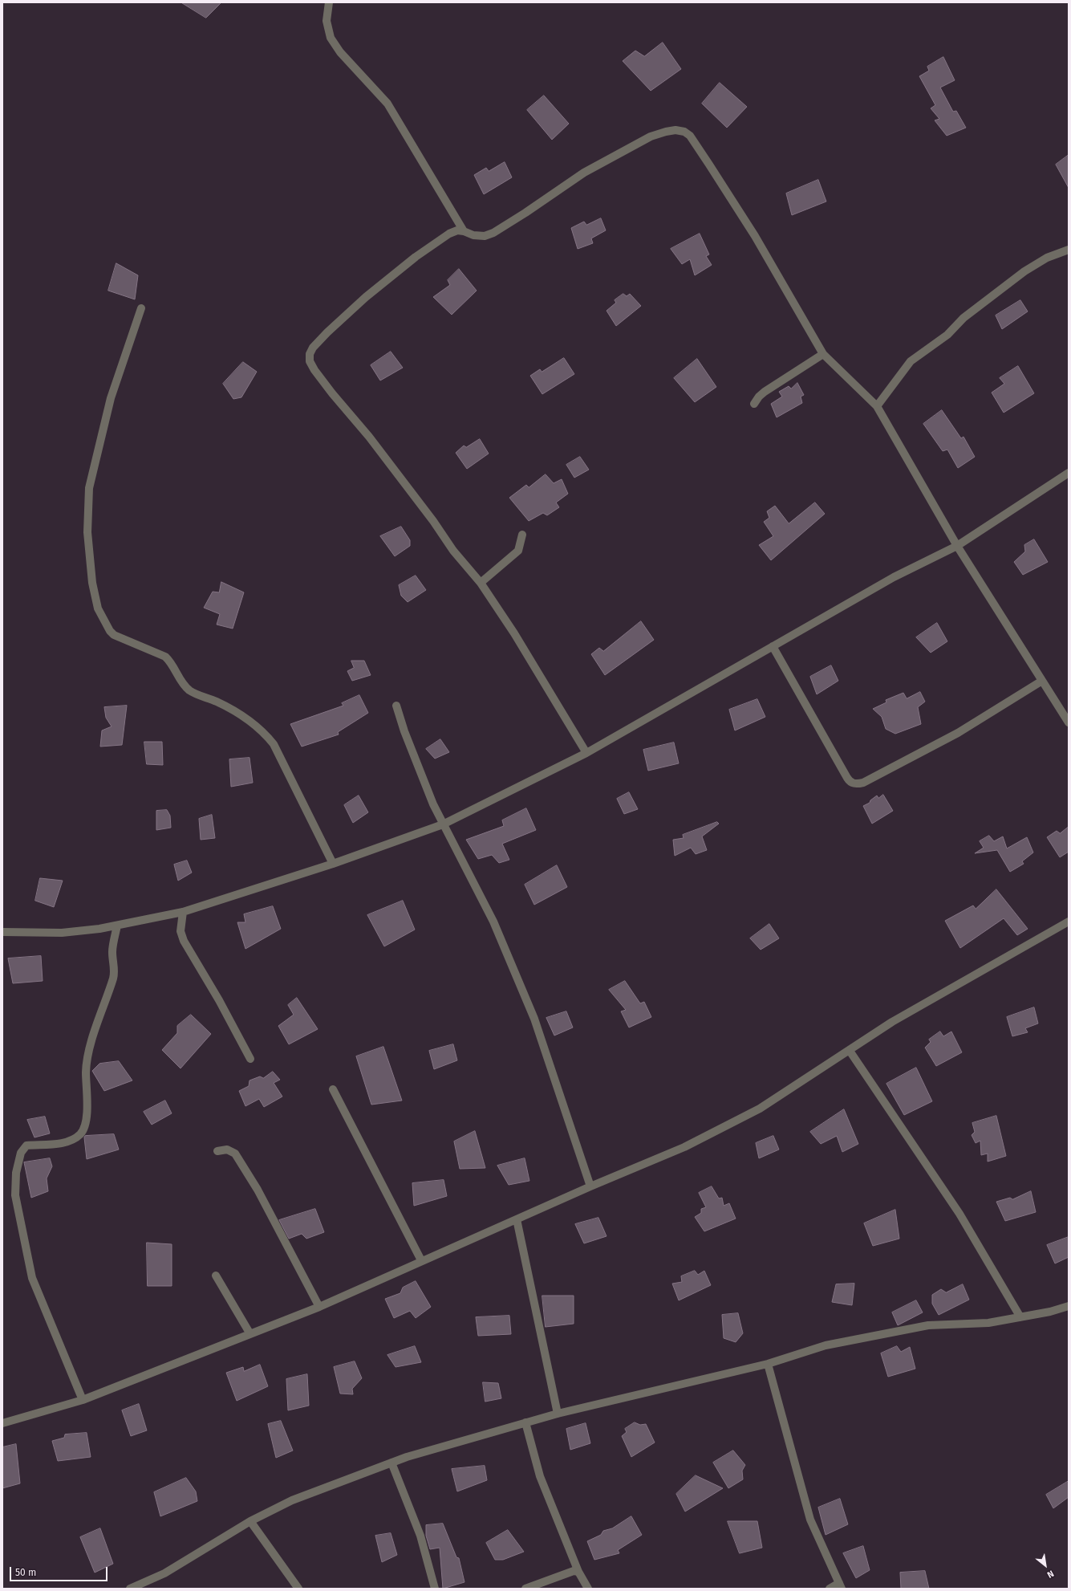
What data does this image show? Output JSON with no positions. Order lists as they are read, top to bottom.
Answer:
{
  "scale_bar": "50 m",
  "north": "bottom right"
}
